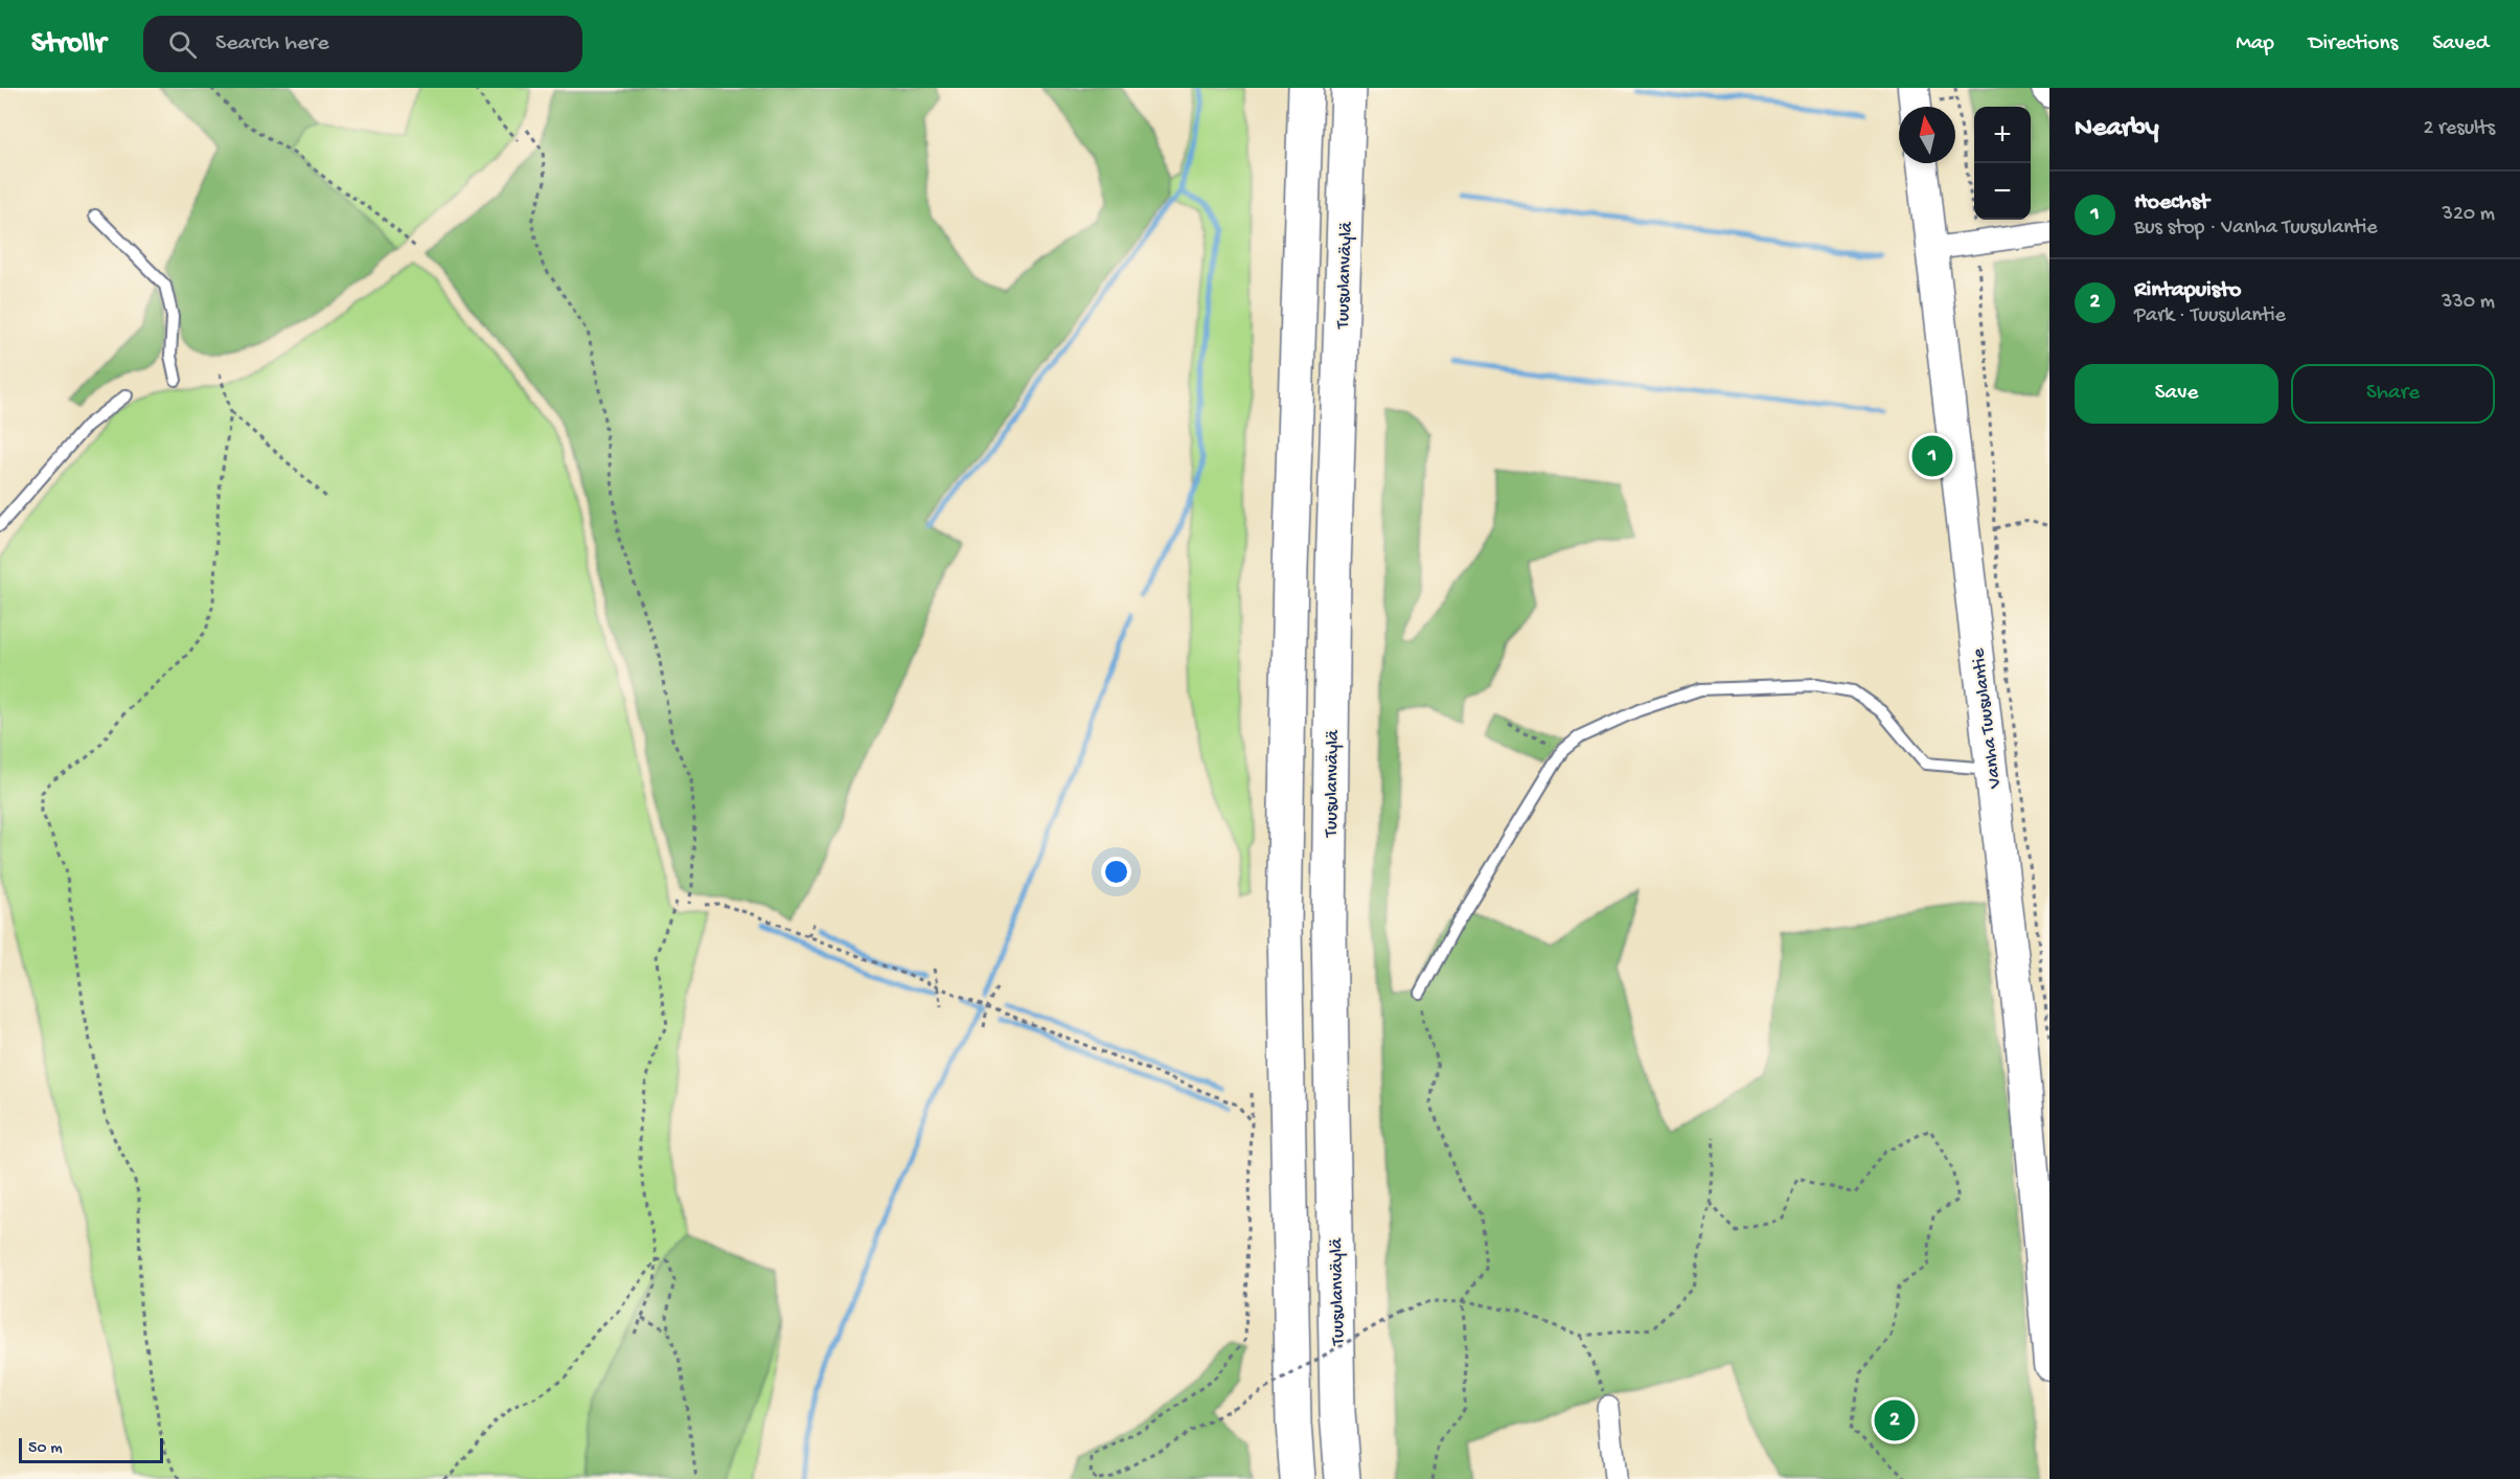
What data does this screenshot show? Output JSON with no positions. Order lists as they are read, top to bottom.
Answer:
{
  "streets": {
    "highway": ["Tuusulanväylä"],
    "main road": ["Vanha Tuusulantie"]
  },
  "scale_bar": "50 m",
  "north": "top",
  "page": {
    "header": "Strollr",
    "search": "Search here",
    "nav": ["Map", "Directions", "Saved"],
    "heading": ["Nearby", "2 results"],
    "map_buttons": ["+", "−"],
    "list": [
      {
        "mark": "1",
        "name": "Hoechst",
        "note": "Bus stop · Vanha Tuusulantie",
        "value": "320 m"
      },
      {
        "mark": "2",
        "name": "Rintapuisto",
        "note": "Park · Tuusulantie",
        "value": "330 m"
      }
    ],
    "buttons": ["Save", "Share"],
    "pins": ["1", "2"],
    "scale": "50 m"
  }
}
